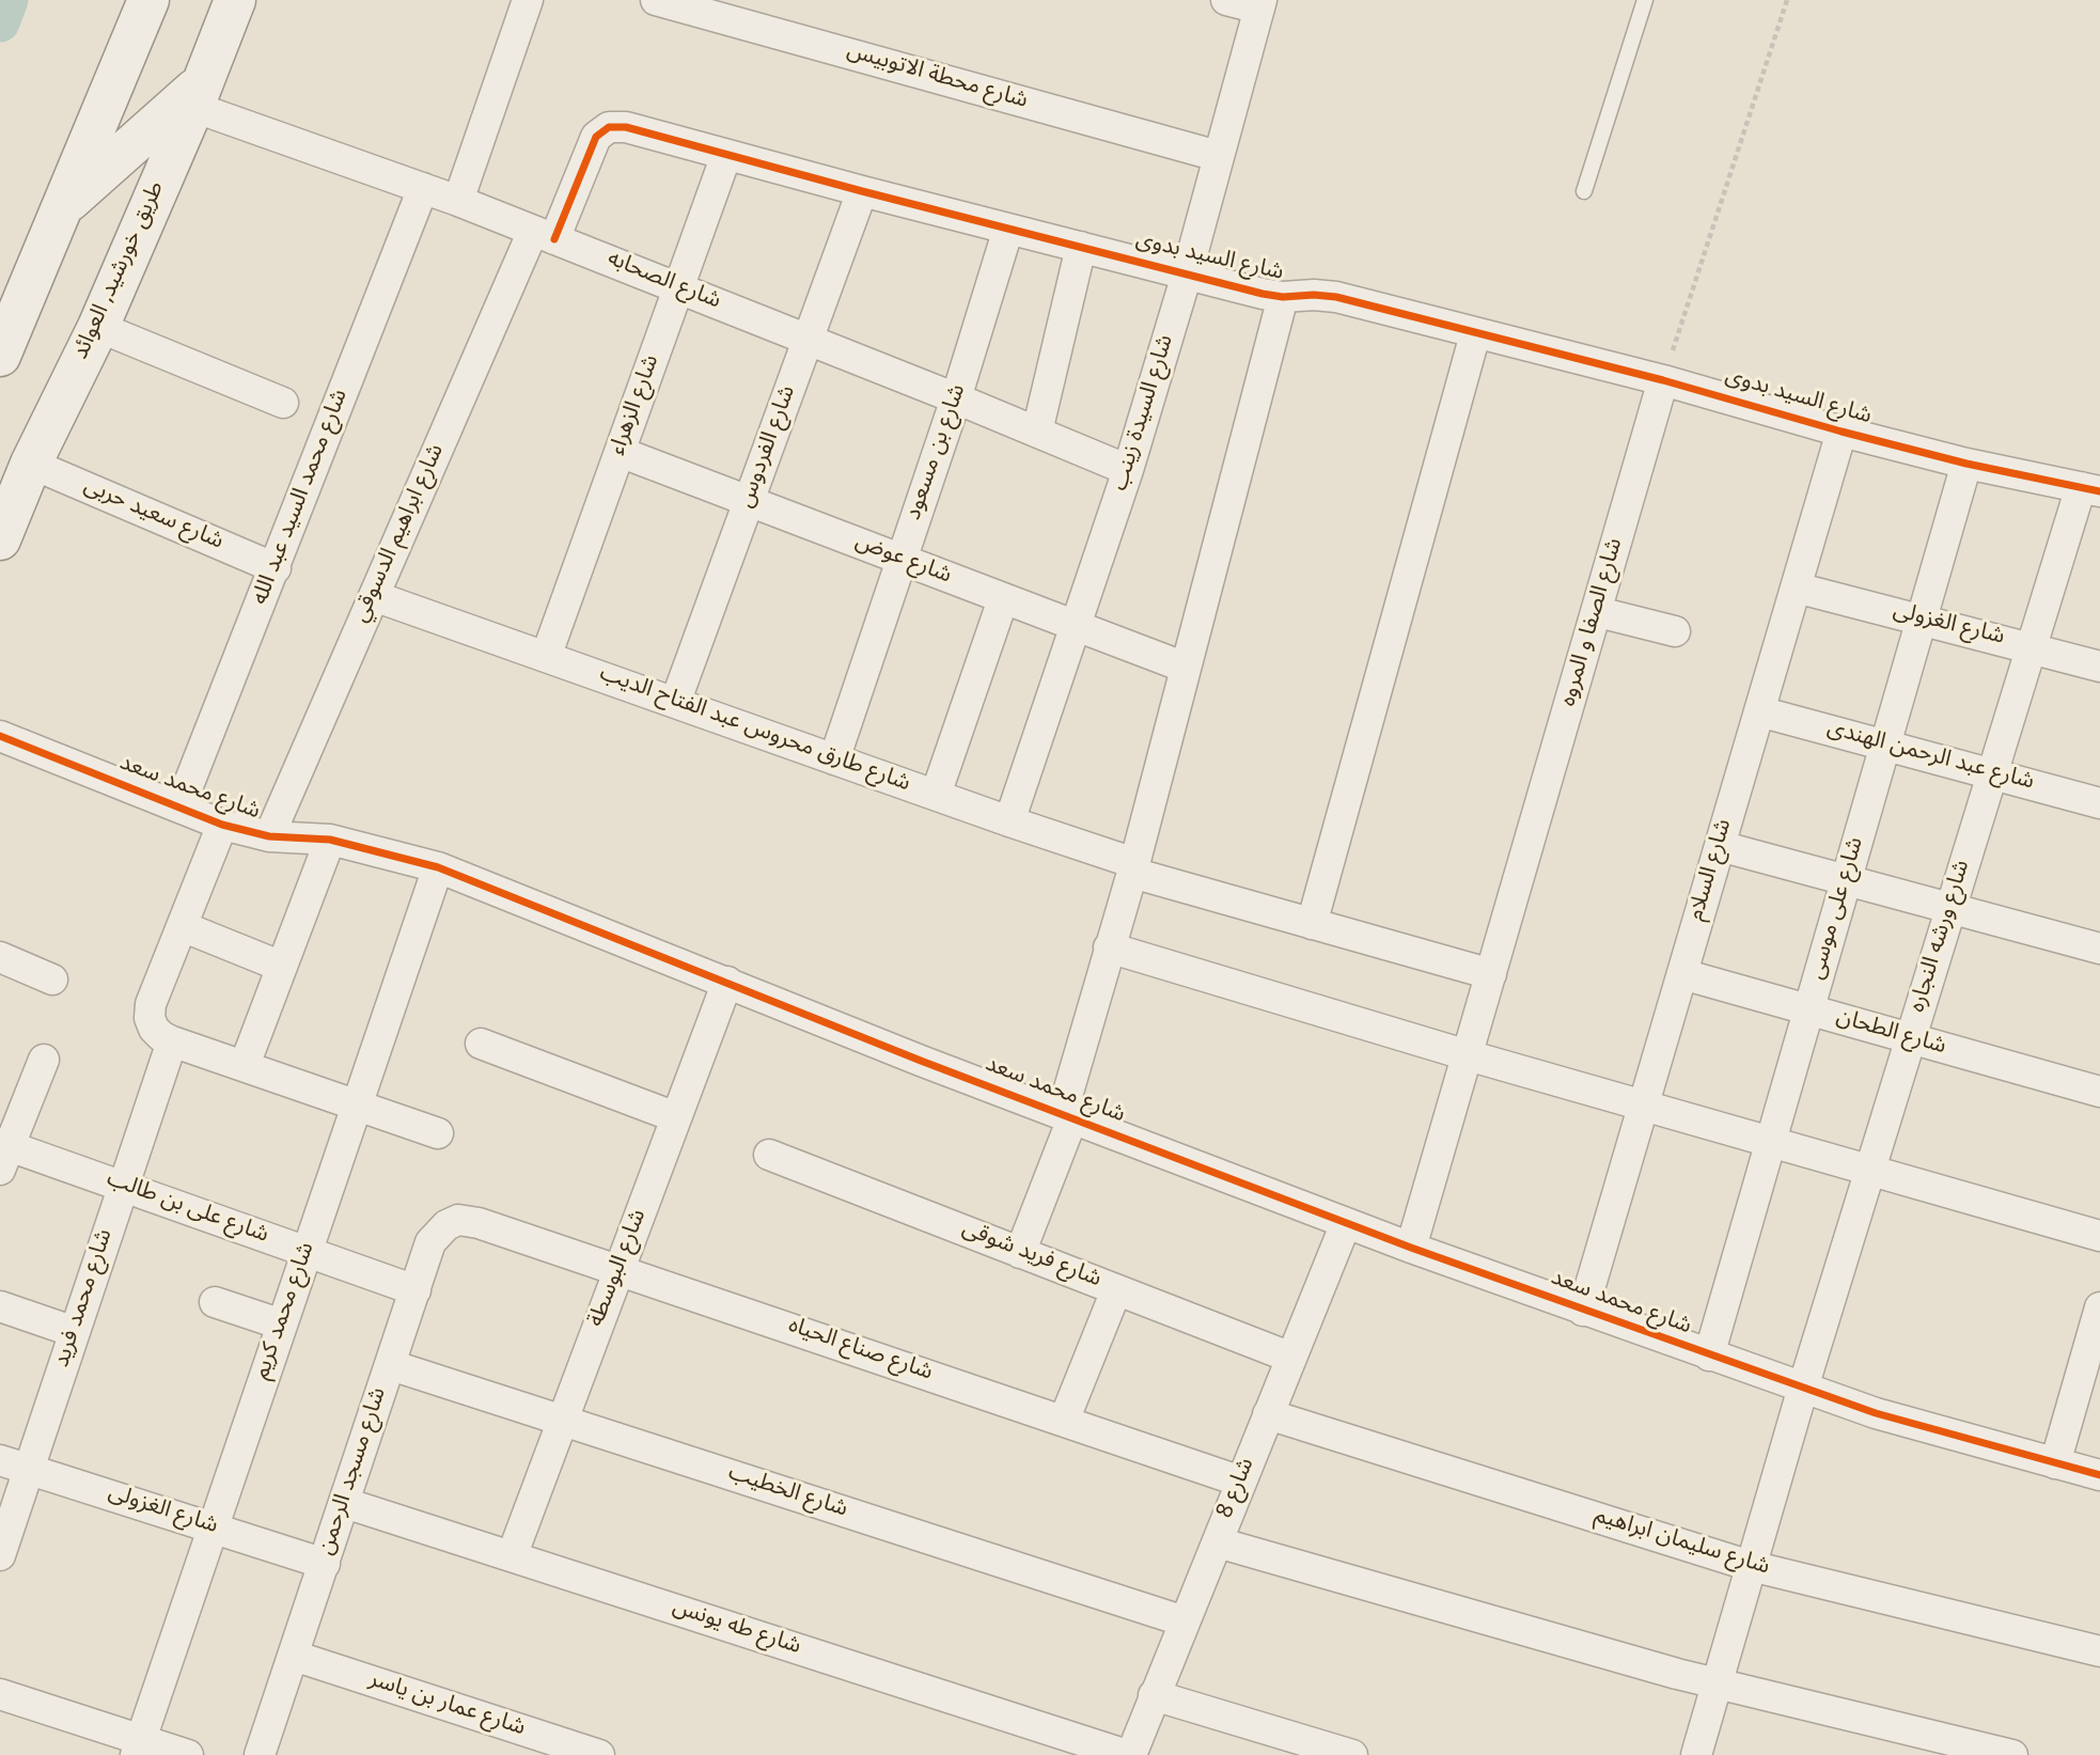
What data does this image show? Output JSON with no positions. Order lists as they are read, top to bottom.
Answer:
{
  "streets": {
    "main road": ["طريق خورشيد, العوائد"],
    "street": [
      "شارع محطة الاتوبيس",
      "شارع السيد بدوى",
      "شارع الصحابه",
      "شارع الزهراء",
      "شارع السيدة زينب",
      "شارع الفردوس",
      "شارع بن مسعود",
      "شارع محمد السيد عبد الله",
      "شارع سعيد حربى",
      "شارع ابراهيم الدسوقي",
      "شارع عوض",
      "شارع الصفا و المروه",
      "شارع الغزولى",
      "شارع طارق محروس عبد الفتاح الديب",
      "شارع عبد الرحمن الهندى",
      "شارع محمد سعد",
      "شارع السلام",
      "شارع على موسى",
      "شارع ورشه النجاره",
      "شارع الطحان",
      "شارع على بن طالب",
      "شارع فريد شوقى",
      "شارع البوسطة",
      "شارع محمد فريد",
      "شارع محمد كريم",
      "شارع صناع الحياه",
      "شارع مسجد الرحمن",
      "شارع 8",
      "شارع الخطيب",
      "شارع سليمان ابراهيم",
      "شارع طه يونس",
      "شارع عمار بن ياسر"
    ]
  },
  "crossings": [
    ["شارع محطة الاتوبيس", "شارع السيدة زينب"],
    ["شارع السيد بدوى", "شارع الصحابه"],
    ["شارع السيد بدوى", "شارع الزهراء"],
    ["شارع السيد بدوى", "شارع السيدة زينب"],
    ["شارع السيد بدوى", "شارع الفردوس"],
    ["شارع السيد بدوى", "شارع بن مسعود"],
    ["شارع السيد بدوى", "شارع ابراهيم الدسوقي"],
    ["شارع السيد بدوى", "شارع الصفا و المروه"],
    ["شارع السيد بدوى", "شارع السلام"],
    ["شارع السيد بدوى", "شارع على موسى"],
    ["شارع السيد بدوى", "شارع ورشه النجاره"],
    ["طريق خورشيد, العوائد", "شارع الصحابه"],
    ["طريق خورشيد, العوائد", "شارع سعيد حربى"],
    ["شارع الصحابه", "شارع الزهراء"],
    ["شارع الصحابه", "شارع السيدة زينب"],
    ["شارع الصحابه", "شارع الفردوس"],
    ["شارع الصحابه", "شارع بن مسعود"],
    ["شارع الصحابه", "شارع محمد السيد عبد الله"],
    ["شارع الصحابه", "شارع ابراهيم الدسوقي"],
    ["شارع الزهراء", "شارع عوض"],
    ["شارع الزهراء", "شارع طارق محروس عبد الفتاح الديب"],
    ["شارع السيدة زينب", "شارع عوض"],
    ["شارع السيدة زينب", "شارع طارق محروس عبد الفتاح الديب"],
    ["شارع الفردوس", "شارع عوض"],
    ["شارع الفردوس", "شارع طارق محروس عبد الفتاح الديب"],
    ["شارع بن مسعود", "شارع عوض"],
    ["شارع بن مسعود", "شارع طارق محروس عبد الفتاح الديب"],
    ["شارع محمد السيد عبد الله", "شارع سعيد حربى"],
    ["شارع محمد السيد عبد الله", "شارع محمد سعد"],
    ["شارع ابراهيم الدسوقي", "شارع طارق محروس عبد الفتاح الديب"],
    ["شارع ابراهيم الدسوقي", "شارع محمد سعد"],
    ["شارع الصفا و المروه", "شارع طارق محروس عبد الفتاح الديب"],
    ["شارع الصفا و المروه", "شارع محمد سعد"],
    ["شارع الغزولى", "شارع السلام"],
    ["شارع الغزولى", "شارع على موسى"],
    ["شارع الغزولى", "شارع ورشه النجاره"],
    ["شارع الغزولى", "شارع محمد فريد"],
    ["شارع الغزولى", "شارع محمد كريم"],
    ["شارع الغزولى", "شارع مسجد الرحمن"],
    ["شارع عبد الرحمن الهندى", "شارع السلام"],
    ["شارع عبد الرحمن الهندى", "شارع على موسى"],
    ["شارع عبد الرحمن الهندى", "شارع ورشه النجاره"],
    ["شارع محمد سعد", "شارع السلام"],
    ["شارع محمد سعد", "شارع على موسى"],
    ["شارع محمد سعد", "شارع ورشه النجاره"],
    ["شارع محمد سعد", "شارع البوسطة"],
    ["شارع محمد سعد", "شارع محمد كريم"],
    ["شارع محمد سعد", "شارع 8"],
    ["شارع السلام", "شارع الطحان"],
    ["شارع على موسى", "شارع الطحان"],
    ["شارع ورشه النجاره", "شارع الطحان"],
    ["شارع ورشه النجاره", "شارع سليمان ابراهيم"],
    ["شارع على بن طالب", "شارع محمد فريد"],
    ["شارع على بن طالب", "شارع محمد كريم"],
    ["شارع على بن طالب", "شارع مسجد الرحمن"],
    ["شارع فريد شوقى", "شارع 8"],
    ["شارع البوسطة", "شارع صناع الحياه"],
    ["شارع البوسطة", "شارع الخطيب"],
    ["شارع البوسطة", "شارع طه يونس"],
    ["شارع صناع الحياه", "شارع مسجد الرحمن"],
    ["شارع صناع الحياه", "شارع 8"],
    ["شارع مسجد الرحمن", "شارع الخطيب"],
    ["شارع مسجد الرحمن", "شارع طه يونس"],
    ["شارع مسجد الرحمن", "شارع عمار بن ياسر"],
    ["شارع 8", "شارع الخطيب"],
    ["شارع 8", "شارع سليمان ابراهيم"],
    ["شارع 8", "شارع طه يونس"]
  ]
}
